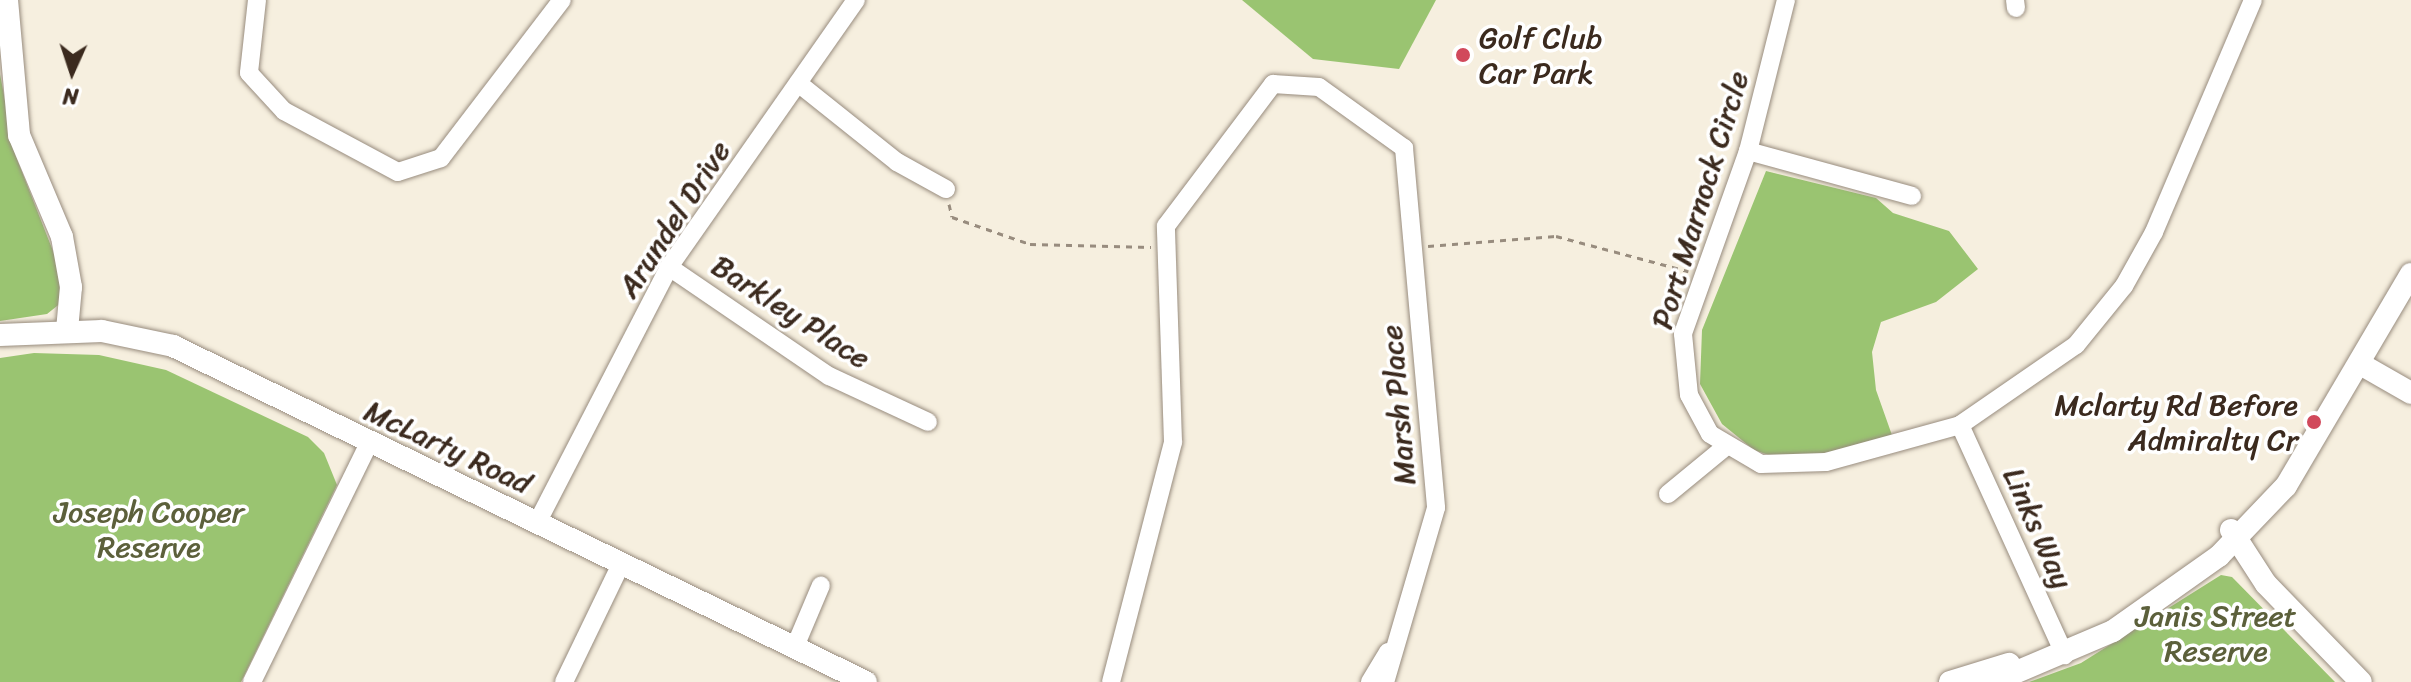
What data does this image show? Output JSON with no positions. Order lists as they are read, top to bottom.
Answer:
{
  "streets": {
    "street": [
      "Port Marnock Circle",
      "Arundel Drive",
      "Barkley Place",
      "Marsh Place",
      "McLarty Road",
      "Links Way"
    ]
  },
  "crossings": [
    ["Arundel Drive", "Barkley Place"],
    ["Arundel Drive", "McLarty Road"]
  ],
  "parks": ["Joseph Cooper Reserve", "Janis Street Reserve"],
  "places": ["Golf Club Car Park", "Mclarty Rd Before Admiralty Cr"],
  "north": "bottom"
}
